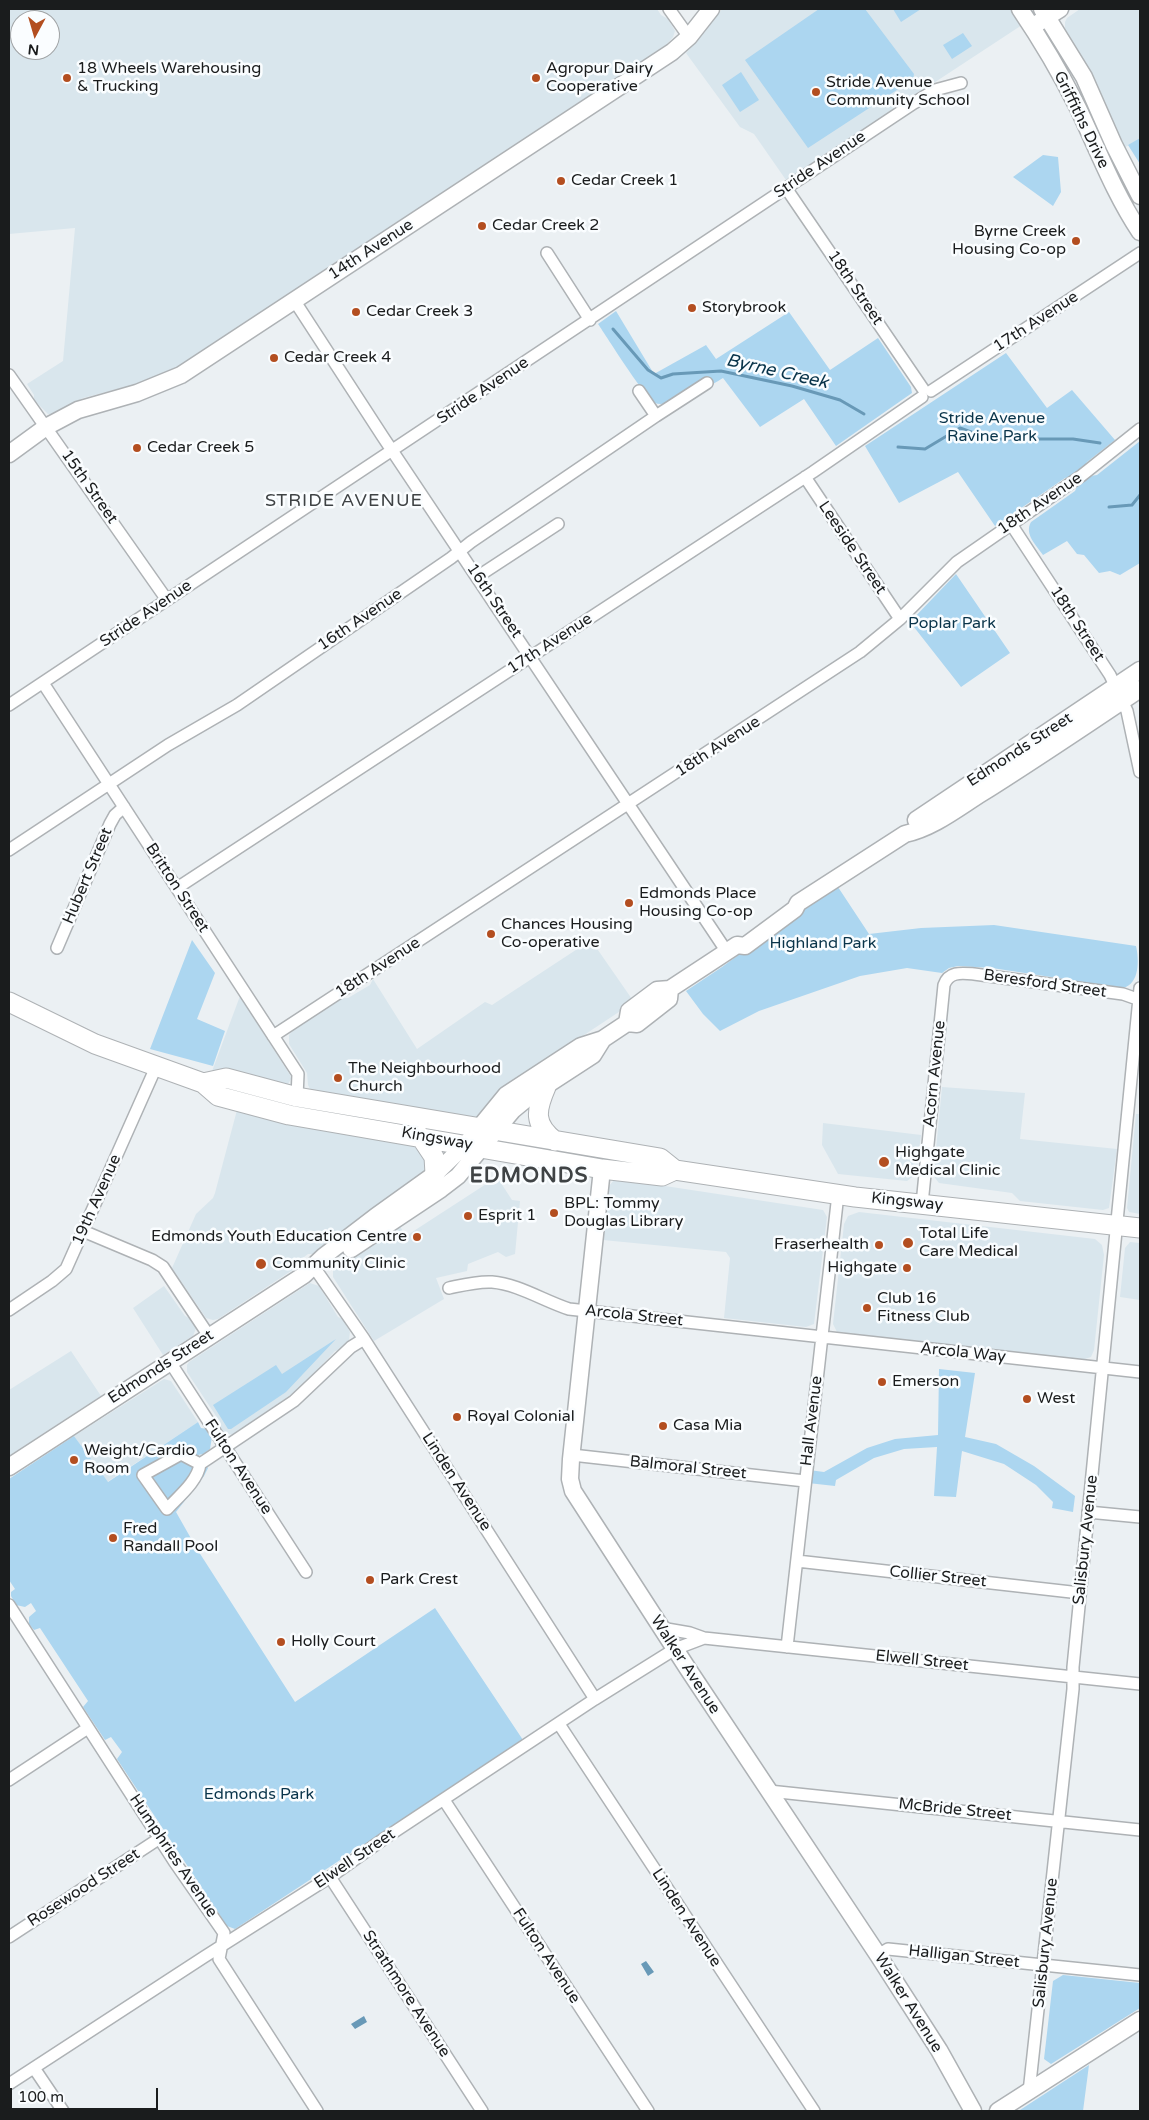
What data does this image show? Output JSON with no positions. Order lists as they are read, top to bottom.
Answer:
{
  "streets": {
    "main road": ["Kingsway"],
    "street": [
      "Griffiths Drive",
      "Stride Avenue",
      "14th Avenue",
      "18th Street",
      "17th Avenue",
      "15th Street",
      "18th Avenue",
      "Leeside Street",
      "16th Street",
      "16th Avenue",
      "Edmonds Street",
      "Hubert Street",
      "Britton Street",
      "Beresford Street",
      "Acorn Avenue",
      "19th Avenue",
      "Arcola Street",
      "Arcola Way",
      "Hall Avenue",
      "Fulton Avenue",
      "Balmoral Street",
      "Linden Avenue",
      "Salisbury Avenue",
      "Collier Street",
      "Elwell Street",
      "Walker Avenue",
      "McBride Street",
      "Humphries Avenue",
      "Rosewood Street",
      "Halligan Street",
      "Strathmore Avenue"
    ]
  },
  "crossings": [
    ["Stride Avenue", "18th Street"],
    ["Stride Avenue", "15th Street"],
    ["Stride Avenue", "16th Street"],
    ["Stride Avenue", "Britton Street"],
    ["14th Avenue", "15th Street"],
    ["14th Avenue", "16th Street"],
    ["18th Street", "17th Avenue"],
    ["18th Street", "18th Avenue"],
    ["18th Street", "Edmonds Street"],
    ["17th Avenue", "Leeside Street"],
    ["17th Avenue", "16th Street"],
    ["17th Avenue", "Britton Street"],
    ["18th Avenue", "Leeside Street"],
    ["18th Avenue", "16th Street"],
    ["18th Avenue", "Britton Street"],
    ["16th Street", "16th Avenue"],
    ["16th Street", "Edmonds Street"],
    ["16th Avenue", "Britton Street"],
    ["Edmonds Street", "Kingsway"],
    ["Edmonds Street", "Fulton Avenue"],
    ["Edmonds Street", "Linden Avenue"],
    ["Hubert Street", "Britton Street"],
    ["Britton Street", "Kingsway"],
    ["Beresford Street", "Acorn Avenue"],
    ["Beresford Street", "Salisbury Avenue"],
    ["Acorn Avenue", "Kingsway"],
    ["Kingsway", "19th Avenue"],
    ["Kingsway", "Hall Avenue"],
    ["Kingsway", "Salisbury Avenue"],
    ["Kingsway", "Walker Avenue"],
    ["Arcola Street", "Arcola Way"],
    ["Arcola Street", "Hall Avenue"],
    ["Arcola Street", "Walker Avenue"],
    ["Arcola Way", "Hall Avenue"],
    ["Arcola Way", "Salisbury Avenue"],
    ["Hall Avenue", "Balmoral Street"],
    ["Hall Avenue", "Collier Street"],
    ["Hall Avenue", "Elwell Street"],
    ["Fulton Avenue", "Elwell Street"],
    ["Balmoral Street", "Walker Avenue"],
    ["Linden Avenue", "Elwell Street"],
    ["Salisbury Avenue", "Collier Street"],
    ["Salisbury Avenue", "Elwell Street"],
    ["Salisbury Avenue", "McBride Street"],
    ["Salisbury Avenue", "Halligan Street"],
    ["Elwell Street", "Walker Avenue"],
    ["Elwell Street", "Humphries Avenue"],
    ["Elwell Street", "Strathmore Avenue"],
    ["Walker Avenue", "McBride Street"],
    ["Walker Avenue", "Halligan Street"],
    ["Humphries Avenue", "Rosewood Street"]
  ],
  "districts": ["STRIDE AVENUE", "EDMONDS"],
  "water": ["Byrne Creek"],
  "parks": [
    "Stride Avenue Ravine Park",
    "Poplar Park",
    "Highland Park",
    "Edmonds Park"
  ],
  "places": [
    "18 Wheels Warehousing & Trucking",
    "Agropur Dairy Cooperative",
    "Stride Avenue Community School",
    "Cedar Creek 1",
    "Cedar Creek 2",
    "Byrne Creek Housing Co-op",
    "Storybrook",
    "Cedar Creek 3",
    "Cedar Creek 4",
    "Cedar Creek 5",
    "Edmonds Place Housing Co-op",
    "Chances Housing Co-operative",
    "The Neighbourhood Church",
    "Highgate Medical Clinic",
    "BPL: Tommy Douglas Library",
    "Esprit 1",
    "Edmonds Youth Education Centre",
    "Total Life Care Medical",
    "Fraserhealth",
    "Community Clinic",
    "Highgate",
    "Club 16 Fitness Club",
    "Emerson",
    "West",
    "Royal Colonial",
    "Casa Mia",
    "Weight/Cardio Room",
    "Fred Randall Pool",
    "Park Crest",
    "Holly Court"
  ],
  "scale_bar": "100 m",
  "north": "bottom"
}
